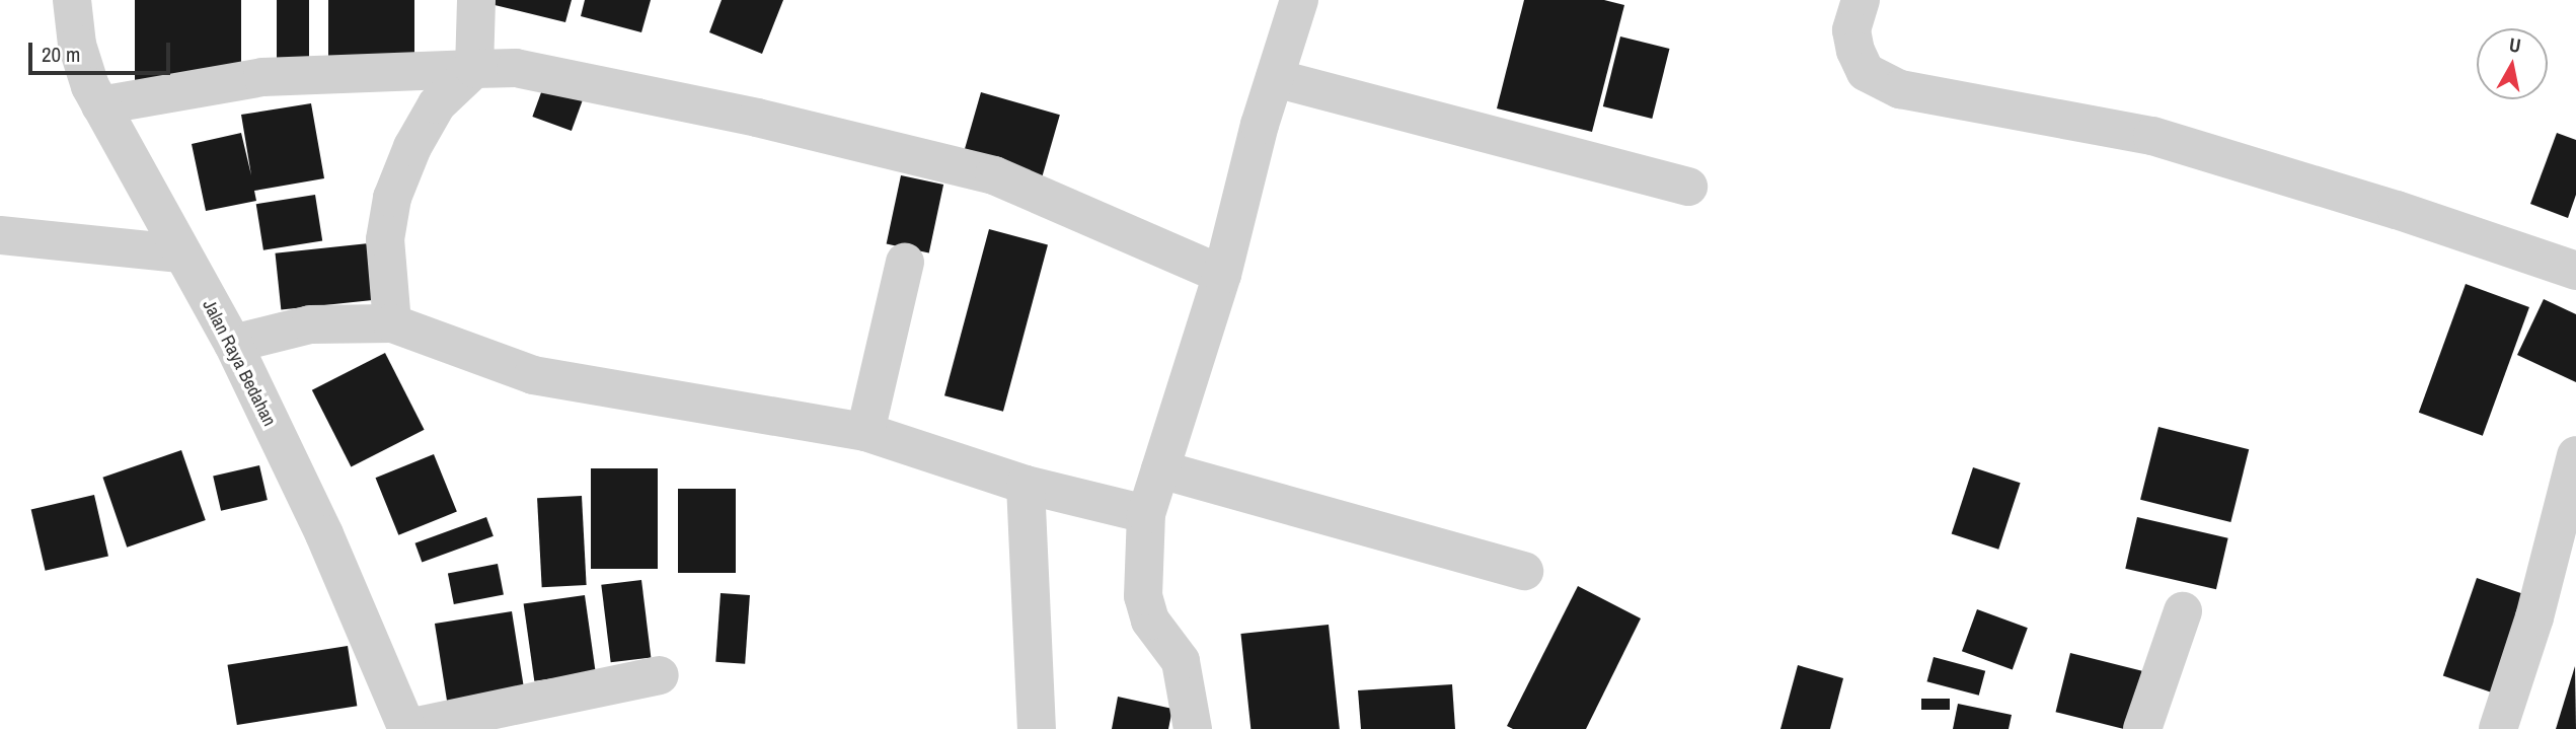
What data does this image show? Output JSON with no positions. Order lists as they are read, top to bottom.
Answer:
{
  "streets": {
    "street": ["Jalan Raya Bedahan"]
  },
  "scale_bar": "20 m",
  "north": "top"
}
